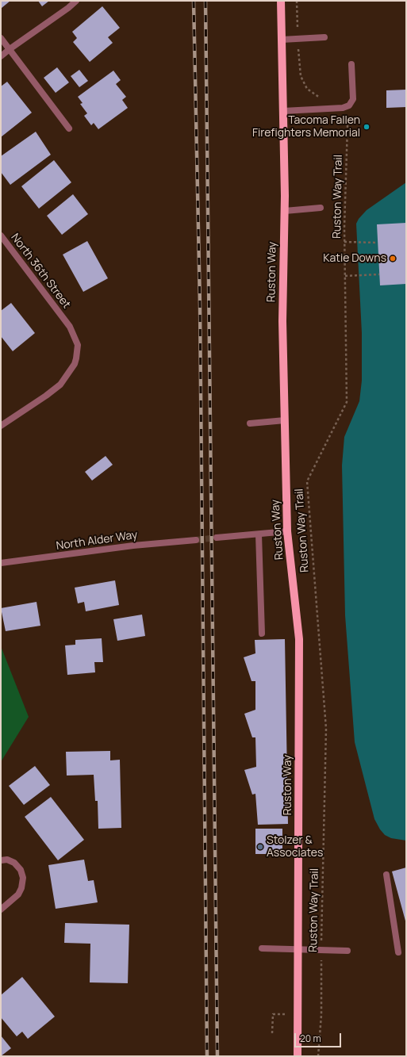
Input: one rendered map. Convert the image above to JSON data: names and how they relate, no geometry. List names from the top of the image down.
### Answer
{
  "streets": {
    "main road": ["Ruston Way"],
    "street": ["North 36th Street", "North Alder Way"],
    "path": ["Ruston Way Trail"]
  },
  "places": ["Tacoma Fallen Firefighters Memorial", "Katie Downs", "Stolzer & Associates"],
  "scale_bar": "20 m"
}
